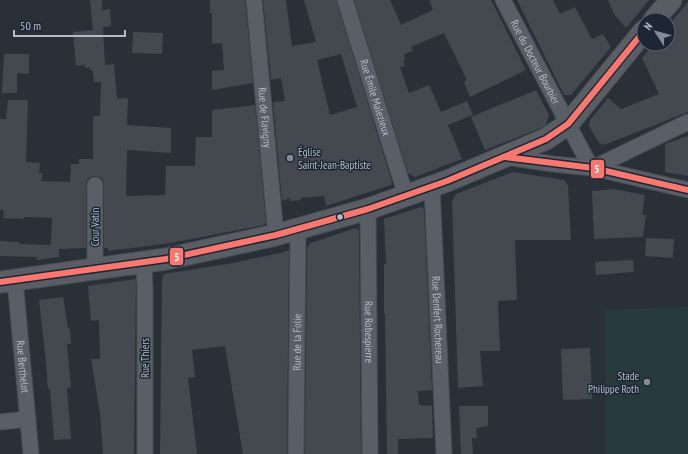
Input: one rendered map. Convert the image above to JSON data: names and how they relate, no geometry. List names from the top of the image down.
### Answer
{
  "streets": {
    "street": [
      "Rue du Docteur Bourbier",
      "Rue Émile Malezieux",
      "Rue de Flavigny",
      "Cour Vatin",
      "Rue Denfert Rochereau",
      "Rue Robespierre",
      "Rue de la Folie",
      "Rue Thiers",
      "Rue Berthelot"
    ]
  },
  "places": ["Église Saint-Jean-Baptiste", "Stade Philippe Roth"],
  "lines": ["transit line 5"],
  "scale_bar": "50 m",
  "north": "top left"
}
